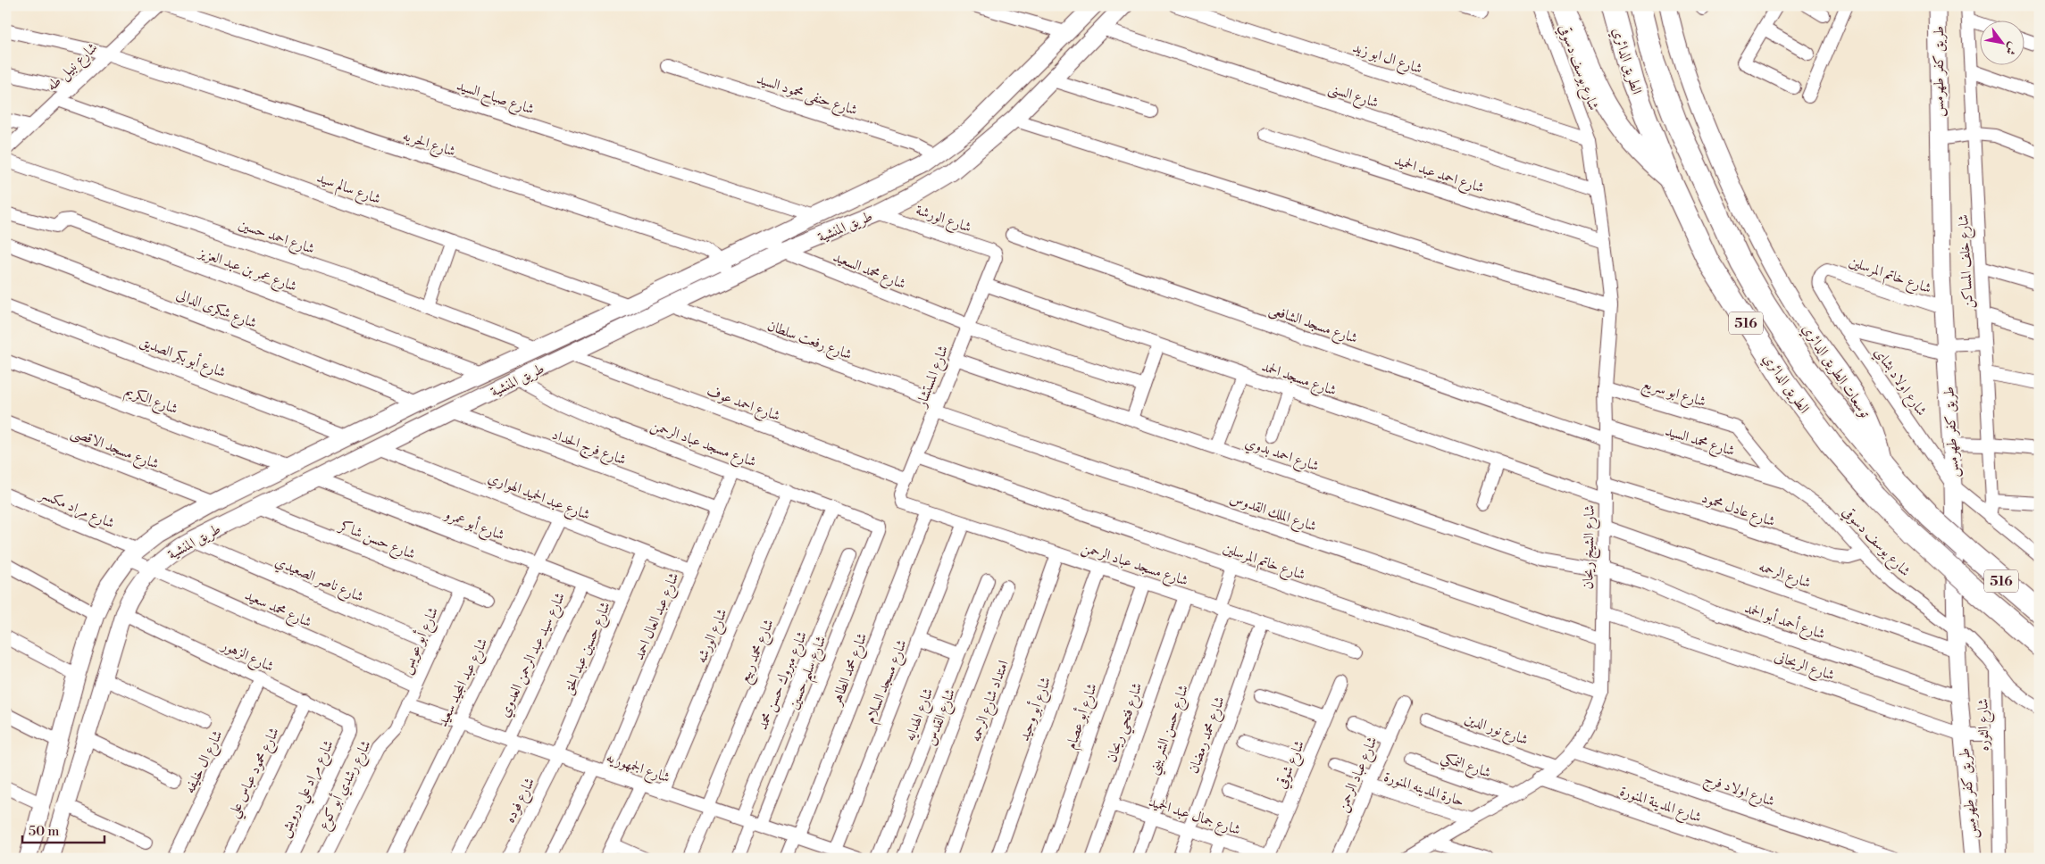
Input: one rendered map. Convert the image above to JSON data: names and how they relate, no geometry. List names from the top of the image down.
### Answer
{
  "streets": {
    "highway": ["الطريق الدائري", "516"],
    "street": [
      "شارع ال ابو زيد",
      "شارع نبيل طه",
      "شارع يوسف دسوقي",
      "طريق كفر طهرمس",
      "شارع حنفى محمود السيد",
      "شارع السنى",
      "شارع صباح السيد",
      "شارع الحريه",
      "شارع احمد عبد الحميد",
      "شارع سالم سيد",
      "شارع الورشة",
      "طريق المنشية",
      "شارع احمد حسين",
      "شارع خلف المساكن",
      "شارع عمر بن عبد العزيز",
      "شارع محمد السعيد",
      "شارع خاتم المرسلين",
      "شارع شكرى الدالى",
      "شارع مسجد الشافعى",
      "شارع رفعت سلطان",
      "شارع أبو بكر الصديق",
      "توسعات الطريق الدائري",
      "شارع المستشار",
      "شارع مسجد الحمد",
      "شارع اولاد بشاي",
      "شارع ابو سريع",
      "شارع الكريم",
      "شارع احمد عوف",
      "شارع محمد السيد",
      "شارع مسجد عباد الرحمن",
      "شارع فرج الحداد",
      "شارع مسجد الاقصى",
      "شارع احمد بدوي",
      "شارع عبد الحميد الهواري",
      "شارع مراد مكسر",
      "شارع عادل محمود",
      "شارع الملك القدوس",
      "شارع أبو عمرو",
      "شارع حسن شاكر",
      "شارع الشيخ ريحان",
      "شارع الرحمه",
      "شارع ناصر الصعيدي",
      "شارع محمد سعيد",
      "شارع عبد العال احمد",
      "شارع أحمد أبو الحمد",
      "شارع الورشه",
      "شارع أبو عويس",
      "شارع حسين عبد الحق",
      "شارع محمد ربيع",
      "شارع سيد عبد الرحمن العدوي",
      "شارع الزهور",
      "شارع الريحانى",
      "شارع محمد الطاهر",
      "شارع سليم حسين",
      "شارع مبروك حسن محمد",
      "شارع مسجد السلام",
      "شارع عبد المجيد سعيد",
      "امتداد شارع الرحمه",
      "شارع أبو وحيد",
      "شارع الهدايه",
      "شارع أبو عصام",
      "شارع القدس",
      "شارع فتحي ريحان",
      "شارع الثوره",
      "شارع نور الدين",
      "شارع حسن الشربيني",
      "شارع محمد رمضان",
      "شارع ال خليفه",
      "شارع شوقي",
      "شارع النمكي",
      "شارع الجمهوريه",
      "شارع محمود عباس علي",
      "شارع عباد الرحمن",
      "شارع رشدي أبو كوع",
      "شارع مراد علي درويش",
      "حارة المدينه المنورة",
      "شارع اولاد فرج",
      "شارع فوده",
      "شارع المدينة المنورة",
      "شارع جمال عبد الحميد"
    ]
  },
  "crossings": [
    ["شارع ال ابو زيد", "شارع يوسف دسوقي"],
    ["شارع ال ابو زيد", "شارع الشيخ ريحان"],
    ["الطريق الدائري", "توسعات الطريق الدائري"],
    ["شارع نبيل طه", "شارع الحريه"],
    ["شارع نبيل طه", "شارع سالم سيد"],
    ["شارع يوسف دسوقي", "طريق كفر طهرمس"],
    ["شارع يوسف دسوقي", "شارع ابو سريع"],
    ["شارع يوسف دسوقي", "شارع محمد السيد"],
    ["شارع يوسف دسوقي", "شارع عادل محمود"],
    ["شارع يوسف دسوقي", "شارع الشيخ ريحان"],
    ["شارع يوسف دسوقي", "شارع الثوره"],
    ["طريق كفر طهرمس", "شارع خاتم المرسلين"],
    ["طريق كفر طهرمس", "شارع اولاد بشاي"],
    ["طريق كفر طهرمس", "شارع الرحمه"],
    ["طريق كفر طهرمس", "شارع أحمد أبو الحمد"],
    ["طريق كفر طهرمس", "شارع الريحانى"],
    ["شارع حنفى محمود السيد", "طريق المنشية"],
    ["شارع السنى", "طريق المنشية"],
    ["شارع السنى", "شارع الشيخ ريحان"],
    ["شارع صباح السيد", "طريق المنشية"],
    ["شارع الحريه", "طريق المنشية"],
    ["شارع احمد عبد الحميد", "شارع الشيخ ريحان"],
    ["شارع سالم سيد", "طريق المنشية"],
    ["شارع الورشة", "طريق المنشية"],
    ["شارع الورشة", "شارع المستشار"],
    ["طريق المنشية", "شارع احمد حسين"],
    ["طريق المنشية", "شارع عمر بن عبد العزيز"],
    ["طريق المنشية", "شارع محمد السعيد"],
    ["طريق المنشية", "شارع شكرى الدالى"],
    ["طريق المنشية", "شارع رفعت سلطان"],
    ["طريق المنشية", "شارع أبو بكر الصديق"],
    ["طريق المنشية", "شارع الكريم"],
    ["طريق المنشية", "شارع احمد عوف"],
    ["طريق المنشية", "شارع مسجد عباد الرحمن"],
    ["طريق المنشية", "شارع فرج الحداد"],
    ["طريق المنشية", "شارع مسجد الاقصى"],
    ["طريق المنشية", "شارع عبد الحميد الهواري"],
    ["طريق المنشية", "شارع مراد مكسر"],
    ["طريق المنشية", "شارع أبو عمرو"],
    ["طريق المنشية", "شارع حسن شاكر"],
    ["طريق المنشية", "شارع ناصر الصعيدي"],
    ["طريق المنشية", "شارع محمد سعيد"],
    ["طريق المنشية", "شارع الزهور"],
    ["شارع خلف المساكن", "شارع اولاد بشاي"],
    ["شارع محمد السعيد", "شارع المستشار"],
    ["شارع خاتم المرسلين", "شارع المستشار"],
    ["شارع خاتم المرسلين", "شارع اولاد بشاي"],
    ["شارع خاتم المرسلين", "شارع الشيخ ريحان"],
    ["شارع خاتم المرسلين", "شارع حسن الشربيني"],
    ["شارع مسجد الشافعى", "شارع الشيخ ريحان"],
    ["شارع رفعت سلطان", "شارع المستشار"],
    ["شارع رفعت سلطان", "شارع الملك القدوس"],
    ["شارع المستشار", "شارع مسجد الحمد"],
    ["شارع المستشار", "شارع احمد عوف"],
    ["شارع المستشار", "شارع مسجد عباد الرحمن"],
    ["شارع المستشار", "شارع احمد بدوي"],
    ["شارع المستشار", "شارع الملك القدوس"],
    ["شارع مسجد الحمد", "شارع الشيخ ريحان"],
    ["شارع ابو سريع", "شارع الشيخ ريحان"],
    ["شارع محمد السيد", "شارع الشيخ ريحان"],
    ["شارع مسجد عباد الرحمن", "شارع عبد العال احمد"],
    ["شارع مسجد عباد الرحمن", "شارع الورشه"],
    ["شارع مسجد عباد الرحمن", "شارع محمد ربيع"],
    ["شارع مسجد عباد الرحمن", "شارع محمد الطاهر"],
    ["شارع مسجد عباد الرحمن", "شارع سليم حسين"],
    ["شارع مسجد عباد الرحمن", "شارع مسجد السلام"],
    ["شارع مسجد عباد الرحمن", "امتداد شارع الرحمه"],
    ["شارع مسجد عباد الرحمن", "شارع أبو وحيد"],
    ["شارع مسجد عباد الرحمن", "شارع أبو عصام"],
    ["شارع مسجد عباد الرحمن", "شارع فتحي ريحان"],
    ["شارع مسجد عباد الرحمن", "شارع حسن الشربيني"],
    ["شارع مسجد عباد الرحمن", "شارع محمد رمضان"],
    ["شارع فرج الحداد", "شارع عبد العال احمد"],
    ["شارع احمد بدوي", "شارع الشيخ ريحان"],
    ["شارع احمد بدوي", "شارع أحمد أبو الحمد"],
    ["شارع عبد الحميد الهواري", "شارع عبد العال احمد"],
    ["شارع عبد الحميد الهواري", "شارع حسين عبد الحق"],
    ["شارع عبد الحميد الهواري", "شارع عبد المجيد سعيد"],
    ["شارع مراد مكسر", "شارع محمد سعيد"],
    ["شارع عادل محمود", "شارع الشيخ ريحان"],
    ["شارع الملك القدوس", "شارع الشيخ ريحان"],
    ["شارع أبو عمرو", "شارع حسين عبد الحق"],
    ["شارع أبو عمرو", "شارع سيد عبد الرحمن العدوي"],
    ["شارع أبو عمرو", "شارع عبد المجيد سعيد"],
    ["شارع حسن شاكر", "شارع أبو عويس"],
    ["شارع الشيخ ريحان", "شارع الرحمه"],
    ["شارع الشيخ ريحان", "شارع أحمد أبو الحمد"],
    ["شارع الشيخ ريحان", "شارع الريحانى"],
    ["شارع الشيخ ريحان", "شارع نور الدين"],
    ["شارع الشيخ ريحان", "شارع النمكي"],
    ["شارع الشيخ ريحان", "حارة المدينه المنورة"],
    ["شارع الشيخ ريحان", "شارع اولاد فرج"],
    ["شارع الشيخ ريحان", "شارع المدينة المنورة"],
    ["شارع ناصر الصعيدي", "شارع أبو عويس"],
    ["شارع محمد سعيد", "شارع أبو عويس"],
    ["شارع عبد العال احمد", "شارع الجمهوريه"],
    ["شارع الورشه", "شارع الجمهوريه"],
    ["شارع أبو عويس", "شارع الجمهوريه"],
    ["شارع أبو عويس", "شارع رشدي أبو كوع"],
    ["شارع حسين عبد الحق", "شارع الجمهوريه"],
    ["شارع حسين عبد الحق", "شارع فوده"],
    ["شارع محمد ربيع", "شارع الجمهوريه"],
    ["شارع سيد عبد الرحمن العدوي", "شارع الجمهوريه"],
    ["شارع الزهور", "شارع ال خليفه"],
    ["شارع الزهور", "شارع محمود عباس علي"],
    ["شارع الزهور", "شارع مراد علي درويش"],
    ["شارع الريحانى", "شارع الثوره"],
    ["شارع محمد الطاهر", "شارع الجمهوريه"],
    ["شارع سليم حسين", "شارع مبروك حسن محمد"],
    ["شارع سليم حسين", "شارع الجمهوريه"],
    ["شارع مبروك حسن محمد", "شارع الجمهوريه"],
    ["شارع مسجد السلام", "شارع الجمهوريه"],
    ["شارع عبد المجيد سعيد", "شارع الجمهوريه"],
    ["شارع فتحي ريحان", "شارع جمال عبد الحميد"],
    ["شارع حسن الشربيني", "شارع جمال عبد الحميد"],
    ["شارع محمد رمضان", "شارع جمال عبد الحميد"],
    ["شارع شوقي", "شارع جمال عبد الحميد"],
    ["شارع الجمهوريه", "شارع رشدي أبو كوع"],
    ["شارع الجمهوريه", "شارع فوده"],
    ["شارع عباد الرحمن", "حارة المدينه المنورة"]
  ],
  "scale_bar": "50 m",
  "north": "bottom right"
}
